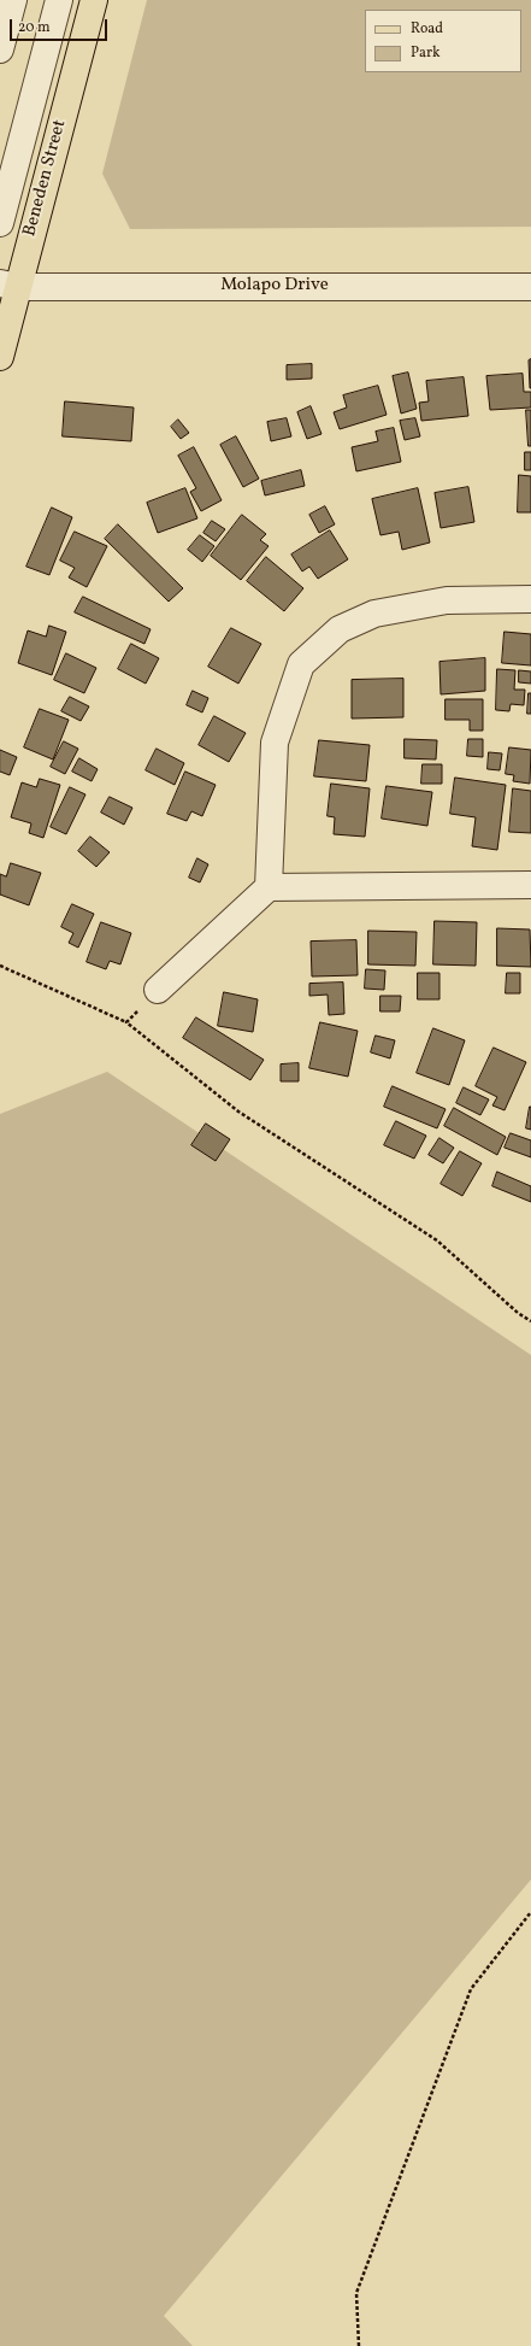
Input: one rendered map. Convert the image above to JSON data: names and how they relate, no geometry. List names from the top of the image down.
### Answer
{
  "streets": {
    "main road": ["Beneden Street"],
    "street": ["Molapo Drive"]
  },
  "crossings": [
    ["Beneden Street", "Molapo Drive"]
  ],
  "legend": ["Road", "Park"],
  "scale_bar": "20 m"
}
